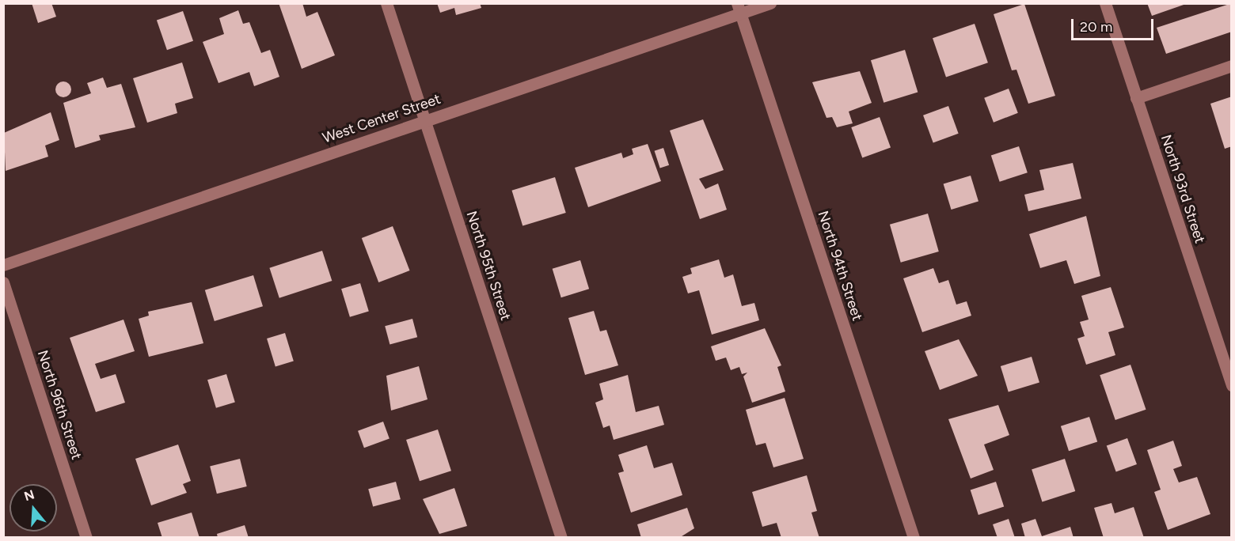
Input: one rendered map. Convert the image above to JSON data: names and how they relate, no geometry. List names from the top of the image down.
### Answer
{
  "streets": {
    "street": [
      "West Center Street",
      "North 93rd Street",
      "North 95th Street",
      "North 94th Street",
      "North 96th Street"
    ]
  },
  "crossings": [
    ["West Center Street", "North 95th Street"],
    ["West Center Street", "North 94th Street"]
  ],
  "scale_bar": "20 m",
  "north": "top"
}
